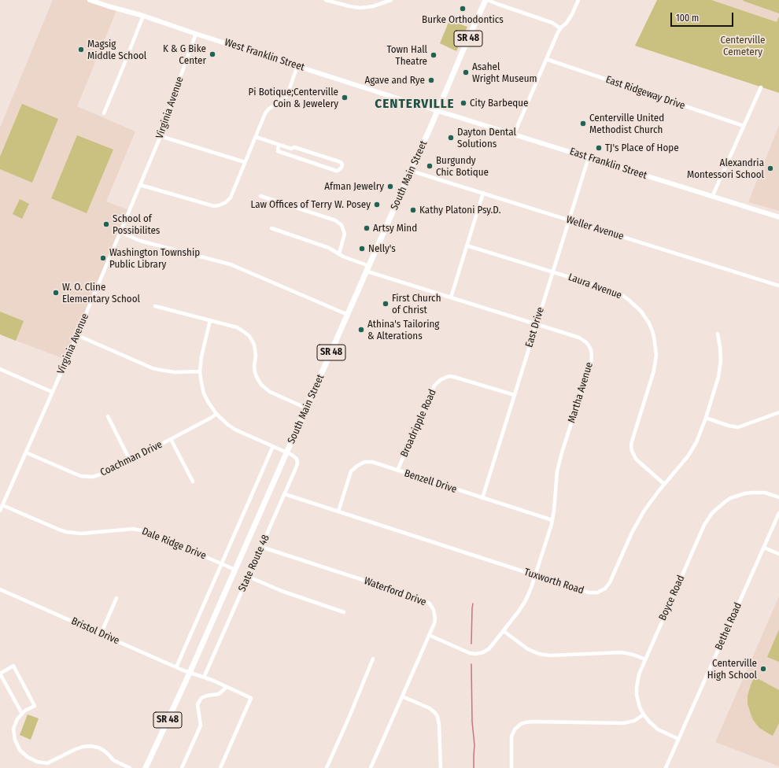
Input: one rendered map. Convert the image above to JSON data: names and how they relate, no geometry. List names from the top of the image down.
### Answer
{
  "streets": {
    "main road": [
      "SR 48",
      "West Franklin Street",
      "East Franklin Street",
      "South Main Street"
    ],
    "street": [
      "East Ridgeway Drive",
      "Virginia Avenue",
      "Weller Avenue",
      "Laura Avenue",
      "East Drive",
      "Martha Avenue",
      "Broadripple Road",
      "Coachman Drive",
      "Benzell Drive",
      "Dale Ridge Drive",
      "State Route 48",
      "Tuxworth Road",
      "Waterford Drive",
      "Boyce Road",
      "Bethel Road",
      "Bristol Drive"
    ]
  },
  "crossings": [
    ["SR 48", "West Franklin Street"],
    ["SR 48", "East Franklin Street"],
    ["SR 48", "South Main Street"],
    ["SR 48", "Bristol Drive"],
    ["West Franklin Street", "Virginia Avenue"],
    ["West Franklin Street", "East Franklin Street"],
    ["West Franklin Street", "South Main Street"],
    ["Virginia Avenue", "Coachman Drive"],
    ["Virginia Avenue", "Dale Ridge Drive"],
    ["East Franklin Street", "South Main Street"],
    ["East Franklin Street", "East Drive"],
    ["South Main Street", "Weller Avenue"],
    ["South Main Street", "Martha Avenue"],
    ["South Main Street", "Dale Ridge Drive"],
    ["South Main Street", "State Route 48"],
    ["South Main Street", "Bristol Drive"],
    ["Weller Avenue", "East Drive"],
    ["Laura Avenue", "East Drive"],
    ["Laura Avenue", "Tuxworth Road"],
    ["East Drive", "Martha Avenue"],
    ["East Drive", "Broadripple Road"],
    ["East Drive", "Benzell Drive"],
    ["Martha Avenue", "Benzell Drive"],
    ["Martha Avenue", "Tuxworth Road"],
    ["Martha Avenue", "Waterford Drive"],
    ["Broadripple Road", "Benzell Drive"],
    ["Benzell Drive", "Tuxworth Road"],
    ["State Route 48", "Tuxworth Road"],
    ["State Route 48", "Waterford Drive"],
    ["State Route 48", "Bristol Drive"],
    ["Boyce Road", "Bethel Road"]
  ],
  "districts": ["CENTERVILLE"],
  "parks": ["Centerville Cemetery"],
  "places": [
    "Burke Orthodontics",
    "Magsig Middle School",
    "K & G Bike Center",
    "Town Hall Theatre",
    "Asahel Wright Museum",
    "Agave and Rye",
    "Pi Botique;Centerville Coin & Jewelery",
    "City Barbeque",
    "Centerville United Methodist Church",
    "Dayton Dental Solutions",
    "TJ's Place of Hope",
    "Burgundy Chic Botique",
    "Alexandria Montessori School",
    "Afman Jewelry",
    "Law Offices of Terry W. Posey",
    "Kathy Platoni Psy.D.",
    "School of Possibilites",
    "Artsy Mind",
    "Nelly's",
    "Washington Township Public Library",
    "W. O. Cline Elementary School",
    "First Church of Christ",
    "Athina's Tailoring & Alterations",
    "Centerville High School"
  ],
  "scale_bar": "100 m"
}
